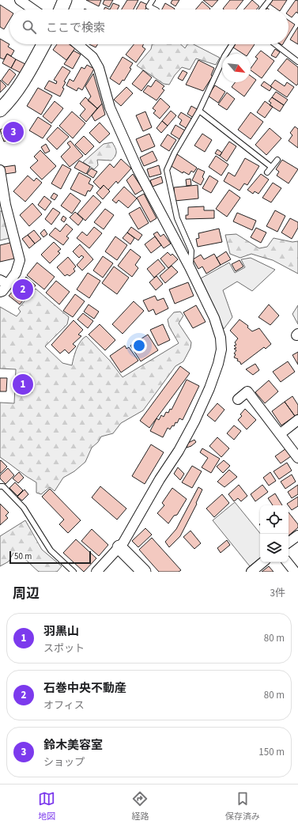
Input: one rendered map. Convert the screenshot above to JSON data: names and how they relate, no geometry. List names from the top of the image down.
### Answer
{
  "scale_bar": "50 m",
  "north": "bottom right",
  "page": {
    "search": "ここで検索",
    "pins": ["3", "2", "1"],
    "scale": "50 m",
    "heading": ["周辺", "3件"],
    "list": [
      {
        "mark": "1",
        "name": "羽黒山",
        "note": "スポット",
        "value": "80 m"
      },
      {
        "mark": "2",
        "name": "石巻中央不動産",
        "note": "オフィス",
        "value": "80 m"
      },
      {
        "mark": "3",
        "name": "鈴木美容室",
        "note": "ショップ",
        "value": "150 m"
      }
    ],
    "nav": ["地図", "経路", "保存済み"]
  }
}
